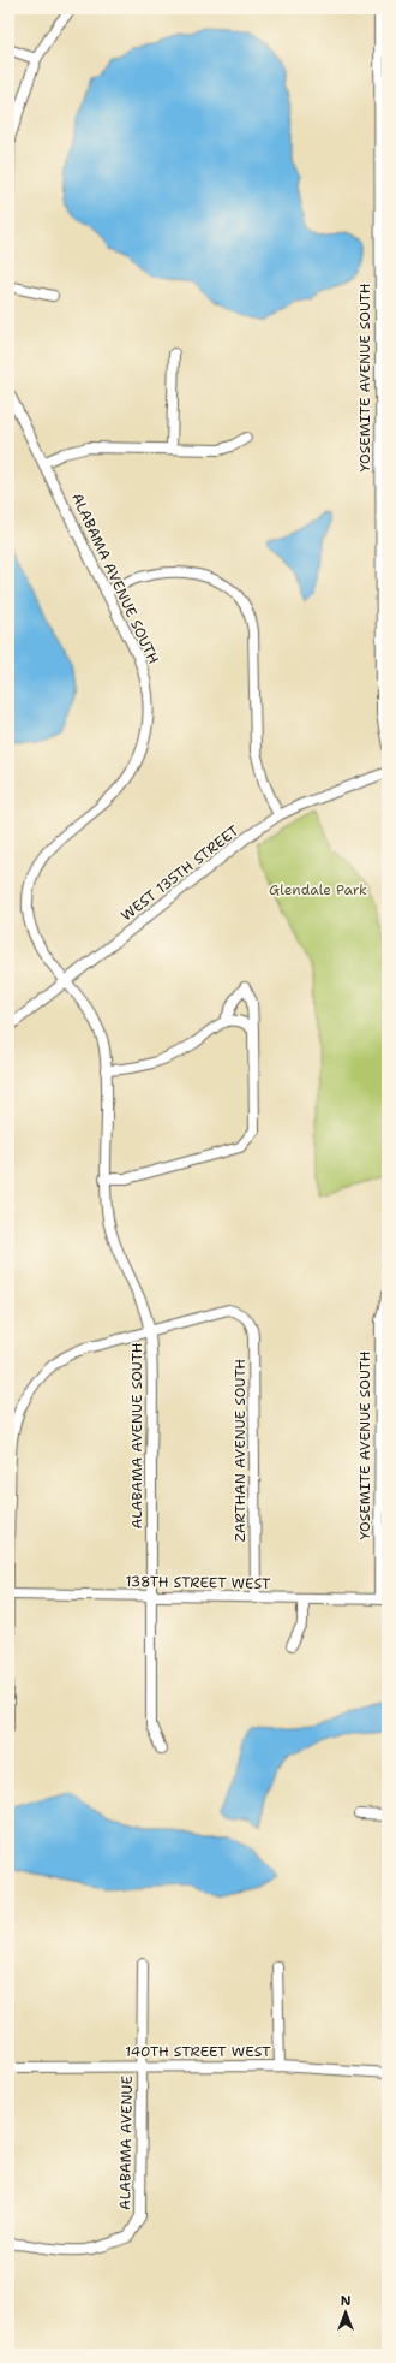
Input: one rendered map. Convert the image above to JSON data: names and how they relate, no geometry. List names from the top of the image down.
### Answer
{
  "streets": {
    "street": [
      "YOSEMITE AVENUE SOUTH",
      "ALABAMA AVENUE SOUTH",
      "WEST 135TH STREET",
      "ZARTHAN AVENUE SOUTH",
      "138TH STREET WEST",
      "140TH STREET WEST",
      "ALABAMA AVENUE"
    ]
  },
  "crossings": [
    ["YOSEMITE AVENUE SOUTH", "138TH STREET WEST"],
    ["ALABAMA AVENUE SOUTH", "WEST 135TH STREET"],
    ["ALABAMA AVENUE SOUTH", "ZARTHAN AVENUE SOUTH"],
    ["ALABAMA AVENUE SOUTH", "138TH STREET WEST"],
    ["ZARTHAN AVENUE SOUTH", "138TH STREET WEST"],
    ["140TH STREET WEST", "ALABAMA AVENUE"]
  ],
  "parks": ["Glendale Park"],
  "north": "top"
}
